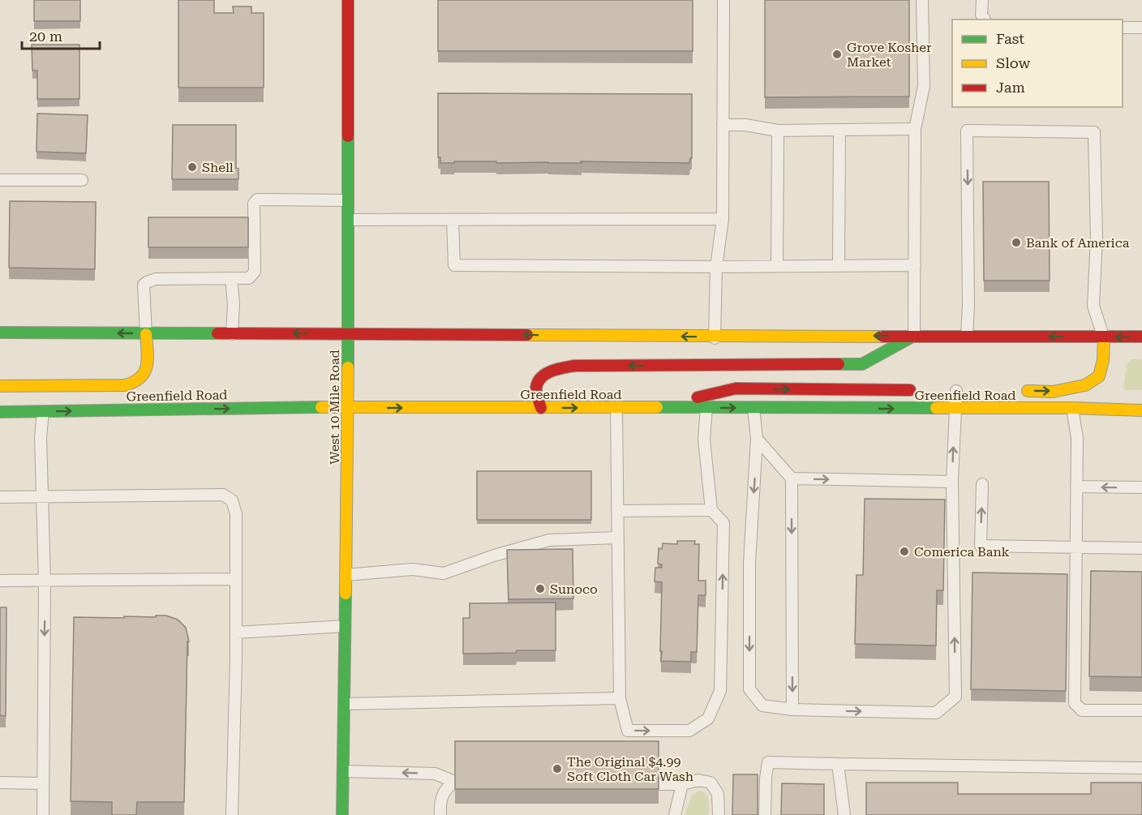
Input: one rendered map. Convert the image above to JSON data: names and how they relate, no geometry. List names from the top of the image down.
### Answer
{
  "streets": {
    "main road": ["Greenfield Road", "West 10 Mile Road"]
  },
  "crossings": [
    ["Greenfield Road", "West 10 Mile Road"]
  ],
  "places": [
    "Grove Kosher Market",
    "Shell",
    "Bank of America",
    "Comerica Bank",
    "Sunoco",
    "The Original $4.99 Soft Cloth Car Wash"
  ],
  "legend": ["Fast", "Slow", "Jam"],
  "scale_bar": "20 m"
}
